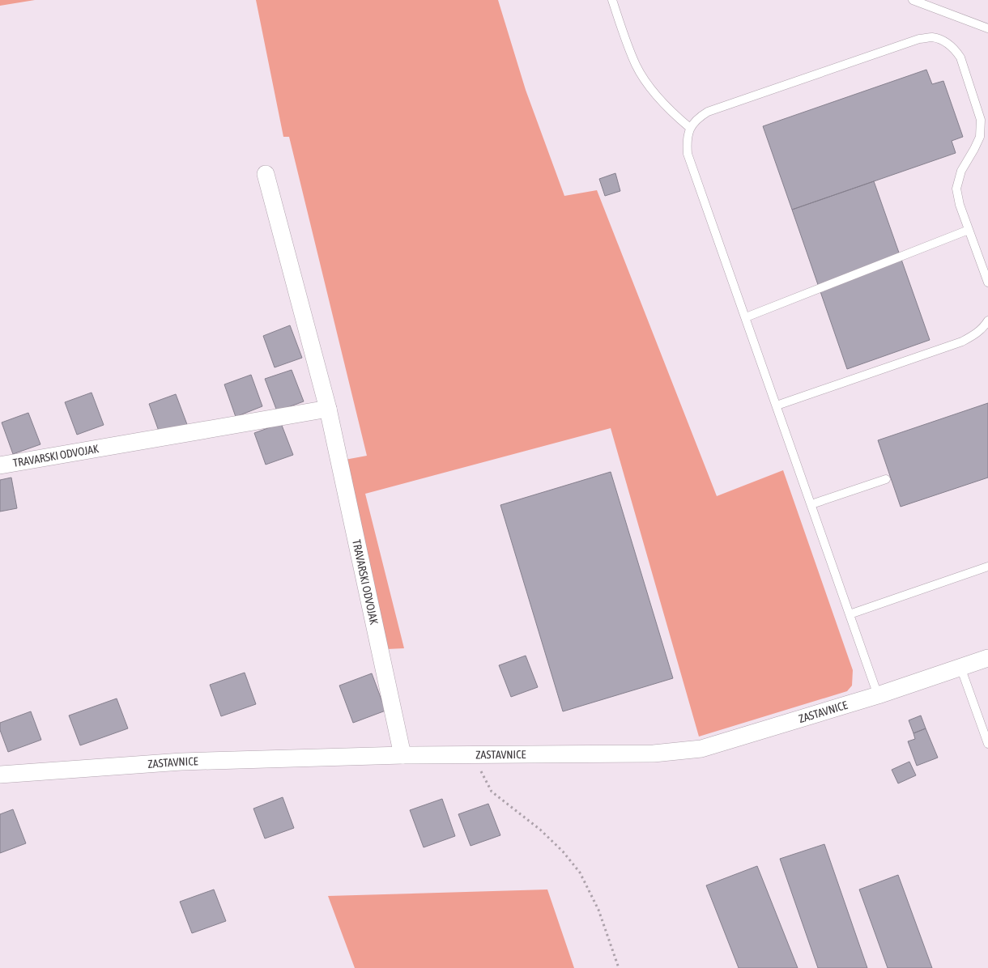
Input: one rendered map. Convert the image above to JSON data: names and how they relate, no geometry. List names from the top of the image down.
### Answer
{
  "streets": {
    "street": ["TRAVARSKI ODVOJAK", "ZASTAVNICE"]
  },
  "crossings": [
    ["TRAVARSKI ODVOJAK", "ZASTAVNICE"]
  ]
}
